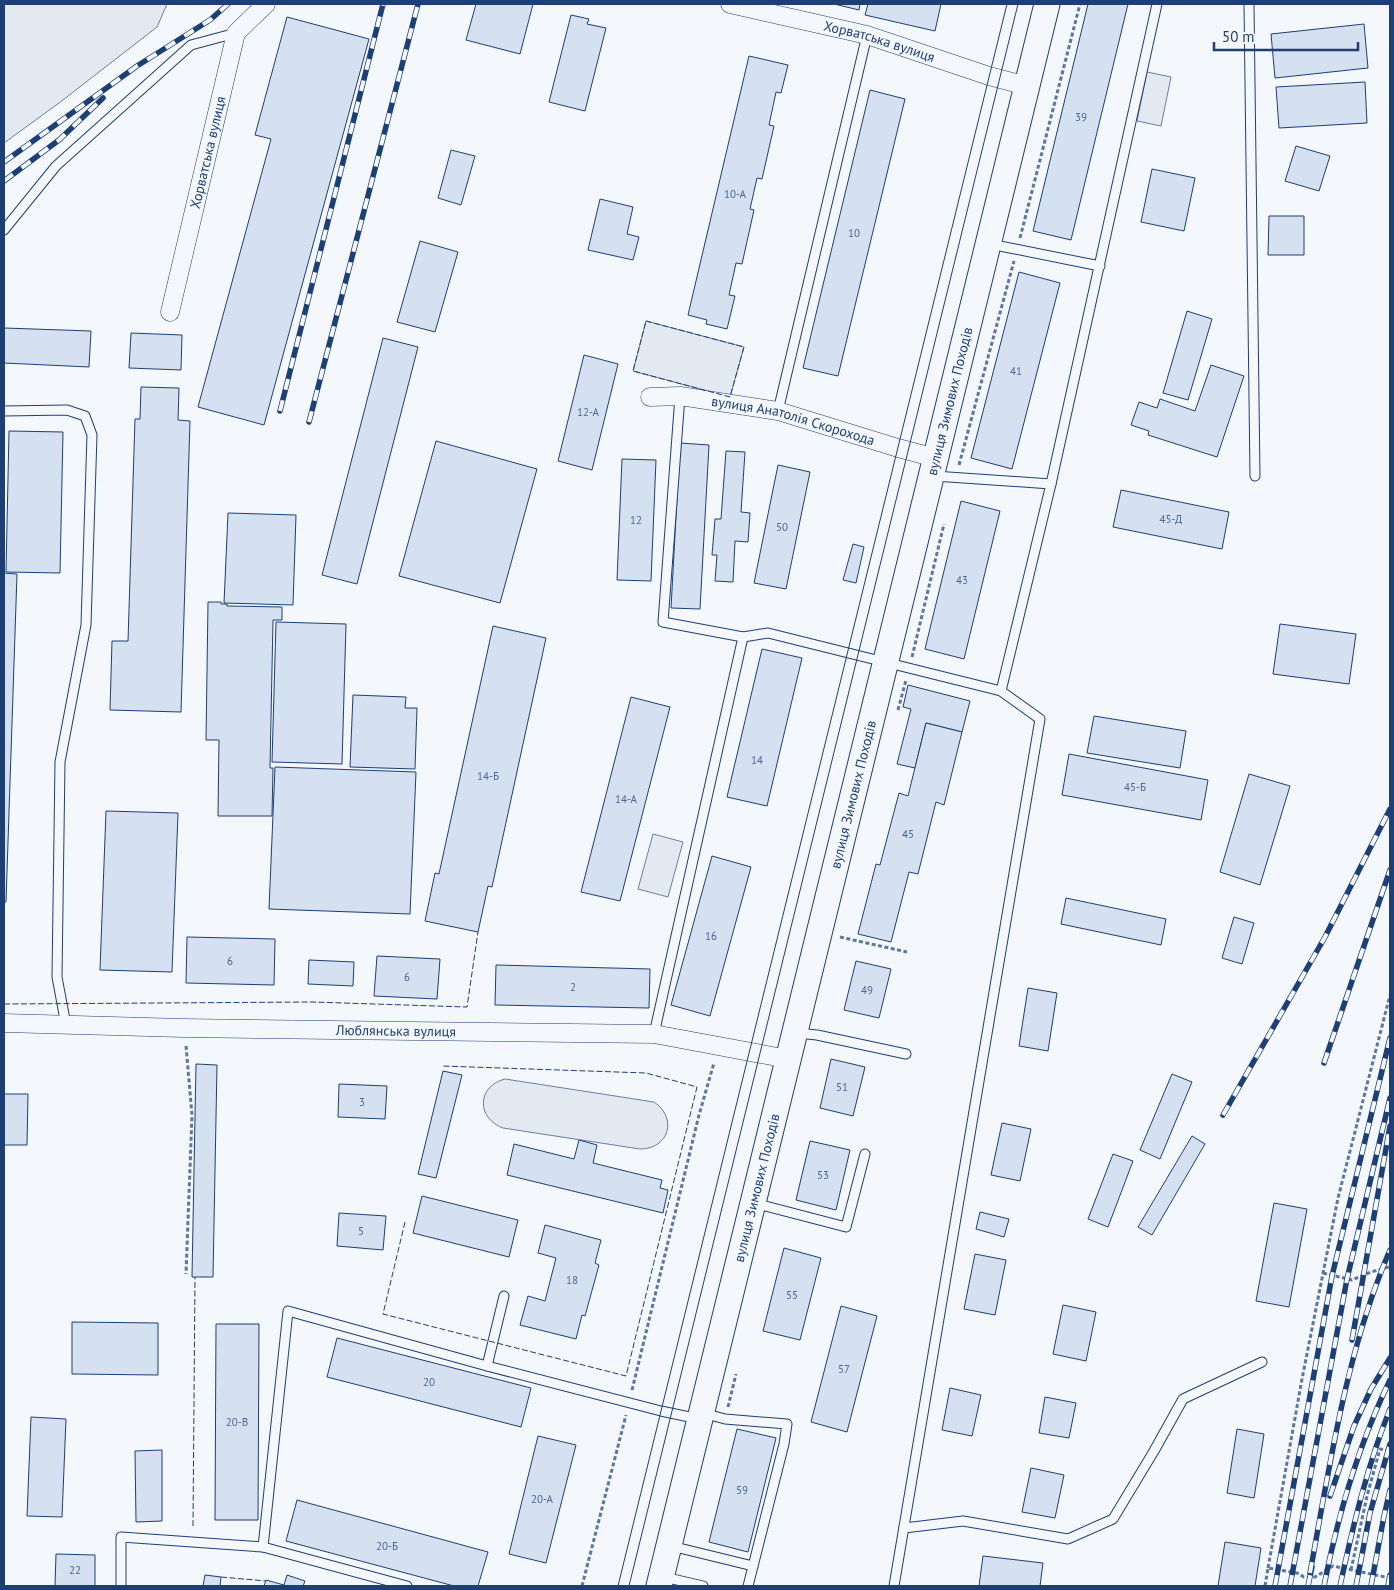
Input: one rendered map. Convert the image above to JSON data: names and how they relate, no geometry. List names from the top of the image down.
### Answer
{
  "streets": {
    "main road": ["вулиця Зимових Походів"],
    "street": ["Хорватська вулиця", "вулиця Анатолія Скорохода", "Люблянська вулиця"]
  },
  "crossings": [
    ["Хорватська вулиця", "вулиця Зимових Походів"],
    ["вулиця Зимових Походів", "вулиця Анатолія Скорохода"],
    ["вулиця Зимових Походів", "Люблянська вулиця"]
  ],
  "house_numbers": [
    "39",
    "10-А",
    "10",
    "41",
    "12-А",
    "45-Д",
    "12",
    "50",
    "43",
    "14",
    "14-Б",
    "45-Б",
    "14-А",
    "45",
    "16",
    "6",
    "6",
    "2",
    "49",
    "51",
    "3",
    "53",
    "5",
    "18",
    "55",
    "57",
    "20",
    "20-В",
    "59",
    "20-А",
    "20-Б",
    "22"
  ],
  "scale_bar": "50 m"
}
